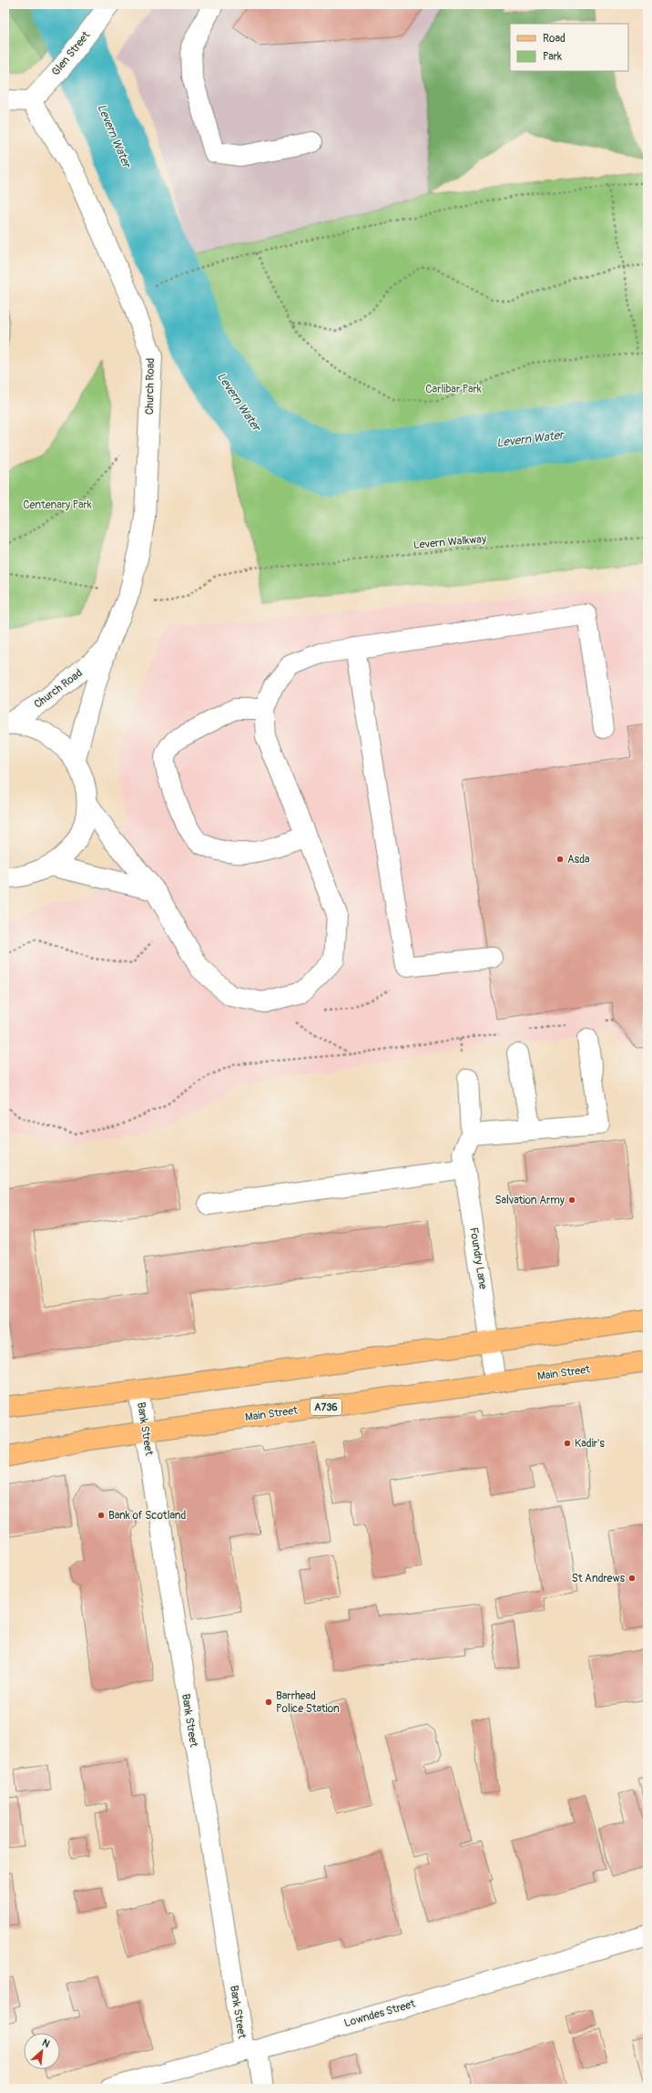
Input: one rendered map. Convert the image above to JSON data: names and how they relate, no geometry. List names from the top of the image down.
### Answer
{
  "streets": {
    "main road": ["Main Street", "A736"],
    "street": [
      "Glen Street",
      "Church Road",
      "Foundry Lane",
      "Bank Street",
      "Lowndes Street"
    ],
    "path": ["Levern Walkway"]
  },
  "crossings": [
    ["Glen Street", "Church Road"],
    ["Foundry Lane", "Main Street"],
    ["Main Street", "Bank Street"],
    ["Bank Street", "Lowndes Street"]
  ],
  "water": ["Levern Water"],
  "parks": ["Carlibar Park", "Centenary Park"],
  "places": [
    "Asda",
    "Salvation Army",
    "Kadir's",
    "Bank of Scotland",
    "St Andrews",
    "Barrhead Police Station"
  ],
  "legend": ["Road", "Park"],
  "north": "top right"
}
